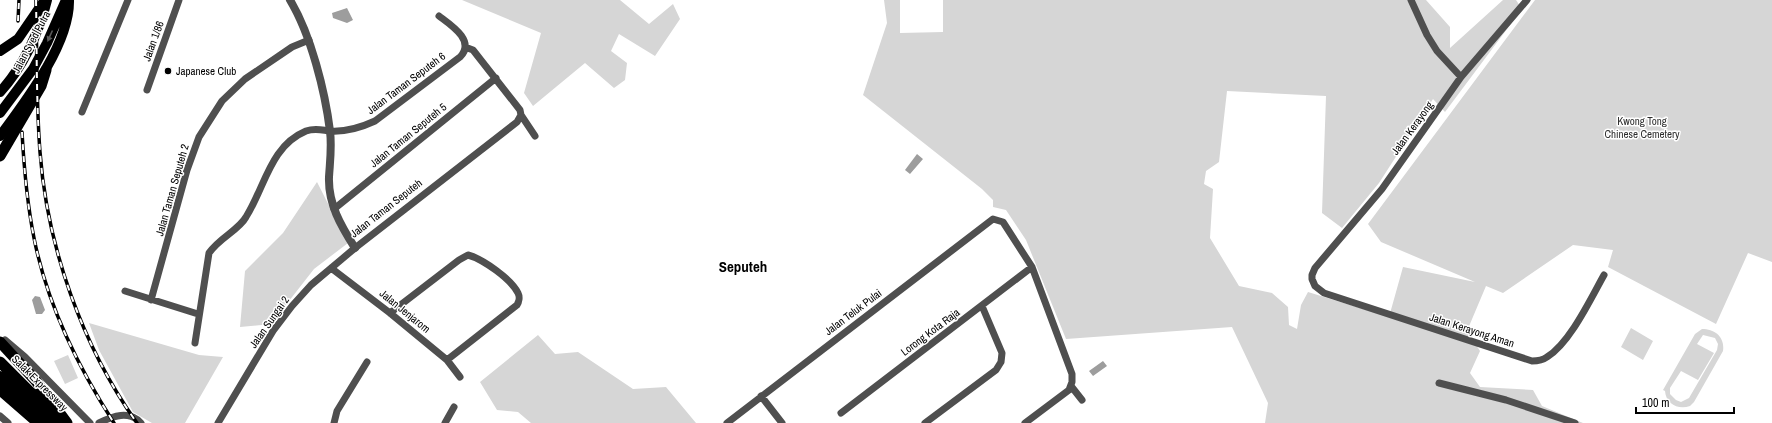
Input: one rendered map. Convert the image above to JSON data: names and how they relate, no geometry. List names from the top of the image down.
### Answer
{
  "streets": {
    "highway": ["Salak Expressway"],
    "main road": ["Jalan Syed Putra"],
    "street": [
      "Jalan 1/86",
      "Jalan Taman Seputeh 6",
      "Jalan Kerayong",
      "Jalan Taman Seputeh 5",
      "Jalan Taman Seputeh 2",
      "Jalan Taman Seputeh",
      "Jalan Jenjarom",
      "Jalan Teluk Pulai",
      "Jalan Sungai 2",
      "Jalan Kerayong Aman",
      "Lorong Kota Raja"
    ]
  },
  "crossings": [
    ["Jalan Taman Seputeh 6", "Jalan Taman Seputeh"],
    ["Jalan Kerayong", "Jalan Kerayong Aman"],
    ["Jalan Taman Seputeh 5", "Jalan Taman Seputeh"],
    ["Jalan Taman Seputeh 2", "Jalan Taman Seputeh"],
    ["Jalan Taman Seputeh", "Jalan Sungai 2"],
    ["Jalan Jenjarom", "Jalan Sungai 2"],
    ["Jalan Teluk Pulai", "Lorong Kota Raja"]
  ],
  "districts": ["Seputeh"],
  "parks": ["Kwong Tong Chinese Cemetery"],
  "places": ["Japanese Club"],
  "scale_bar": "100 m"
}
